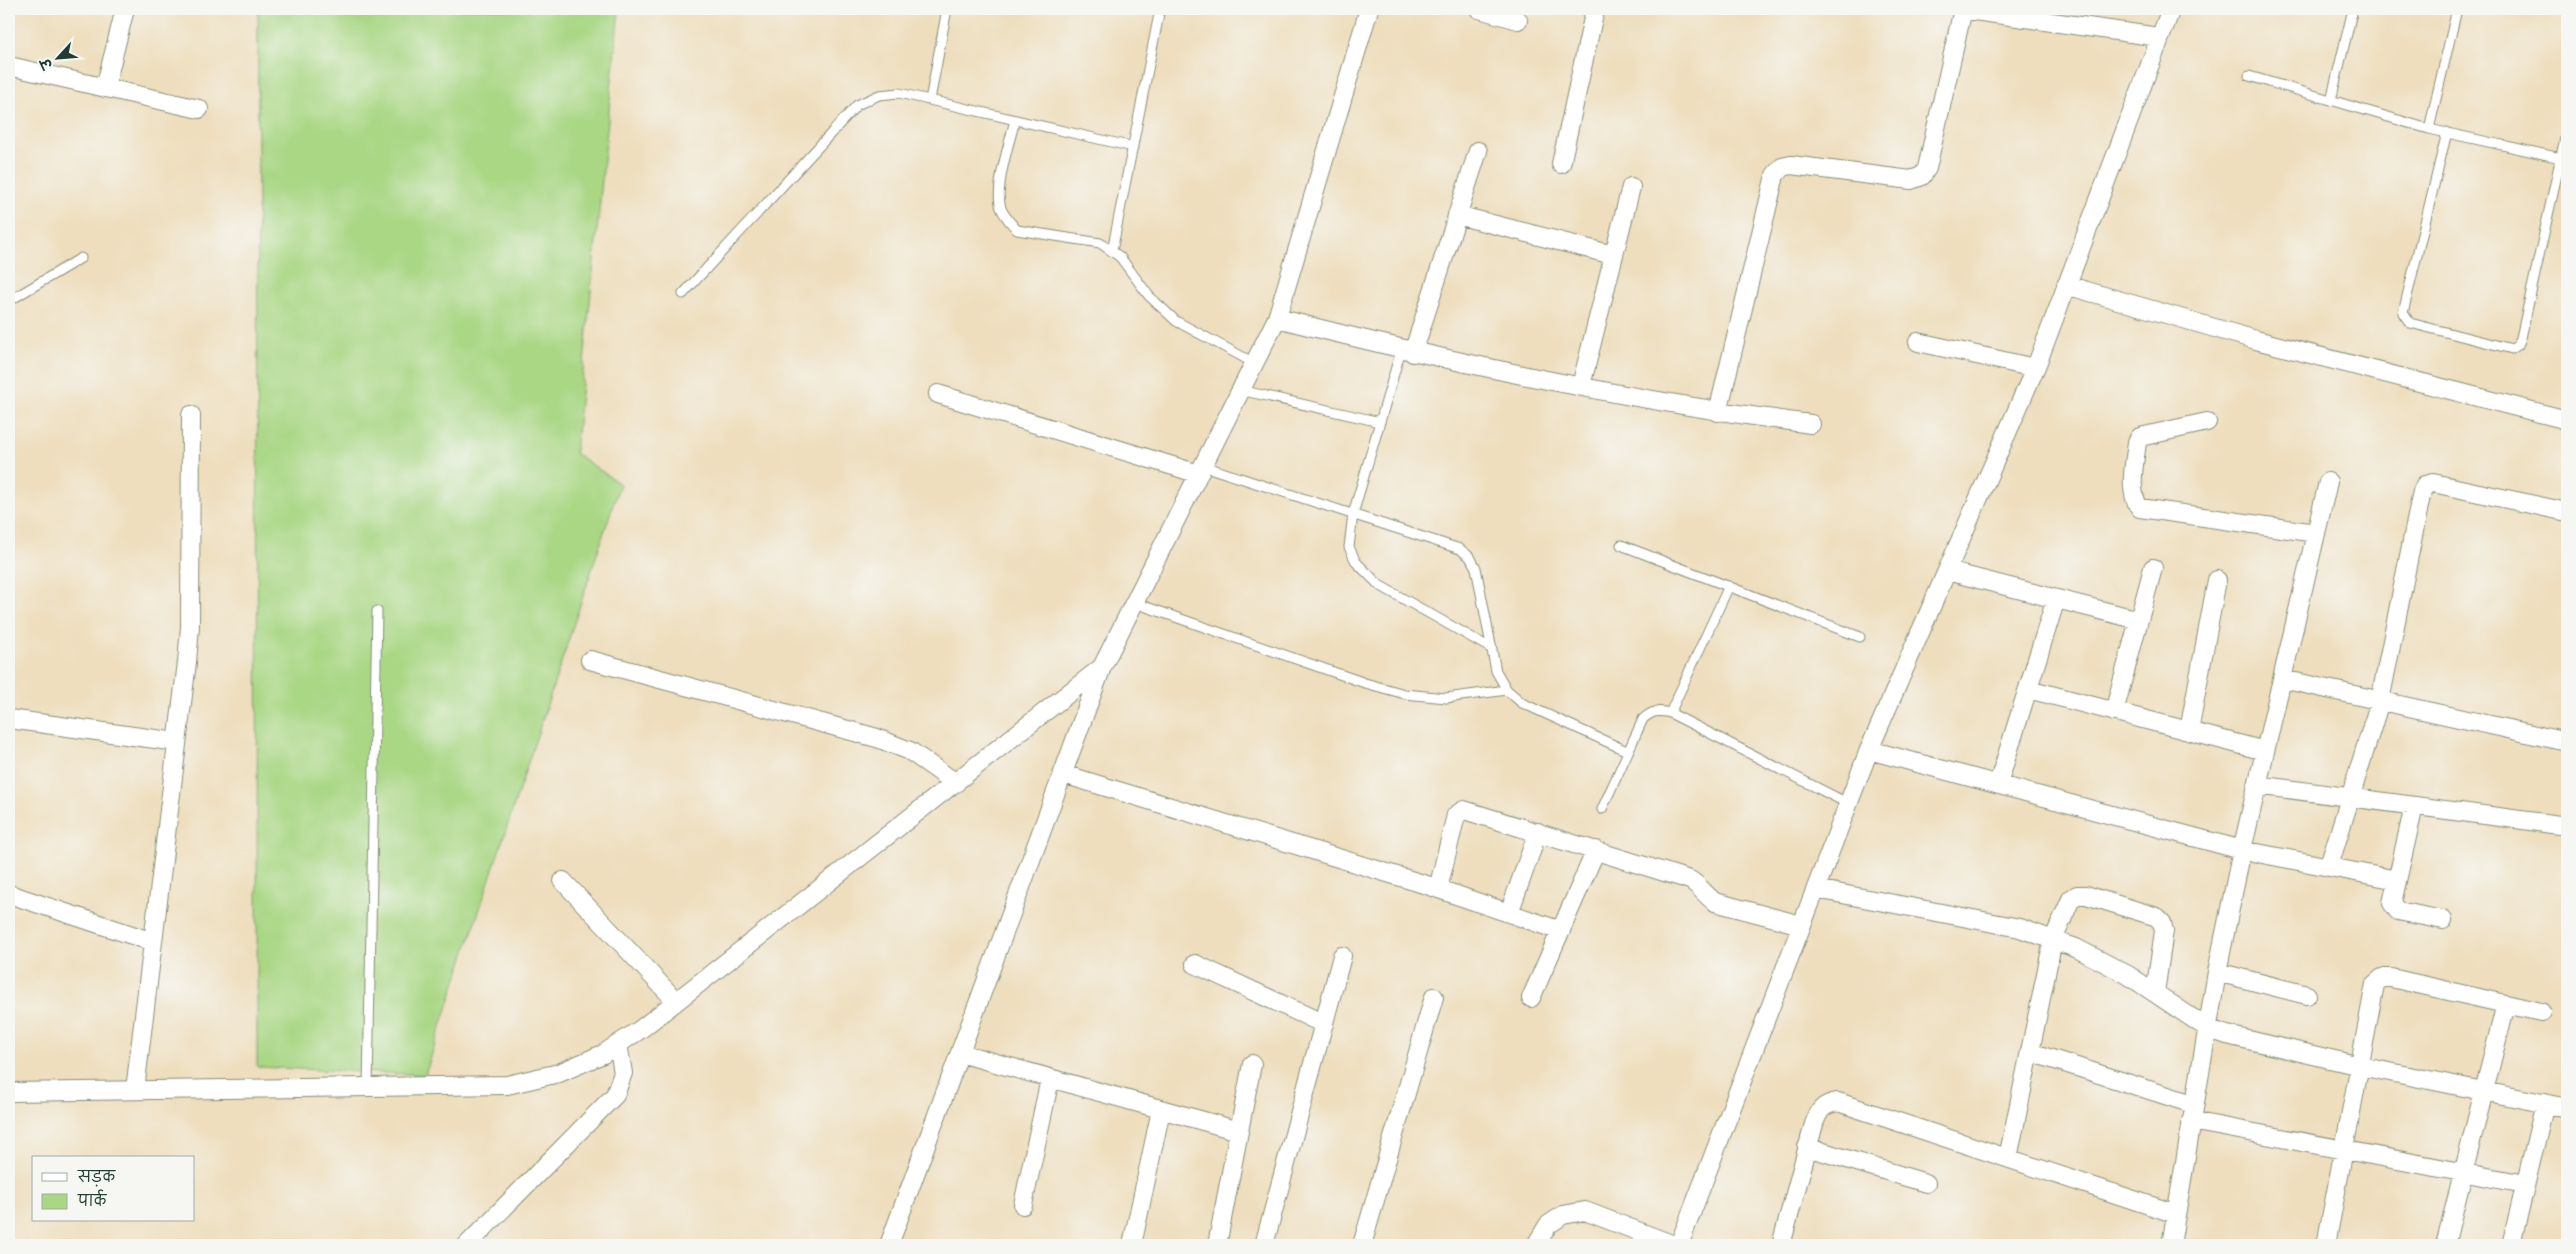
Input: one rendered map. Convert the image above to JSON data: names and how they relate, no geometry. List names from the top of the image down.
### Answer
{
  "legend": ["सड़क", "पार्क"],
  "north": "bottom left"
}
